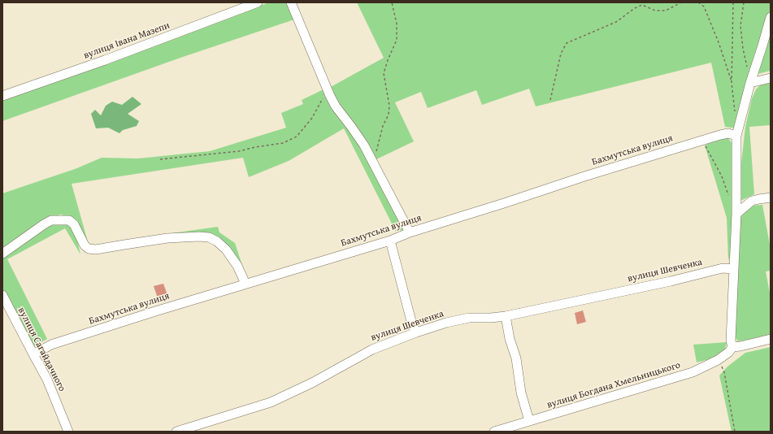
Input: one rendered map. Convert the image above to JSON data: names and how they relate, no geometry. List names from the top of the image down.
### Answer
{
  "streets": {
    "street": [
      "вулиця Івана Мазепи",
      "Бахмутська вулиця",
      "вулиця Шевченка",
      "вулиця Сагайдачного",
      "вулиця Богдана Хмельницького"
    ]
  },
  "crossings": [
    ["Бахмутська вулиця", "вулиця Сагайдачного"]
  ]
}
